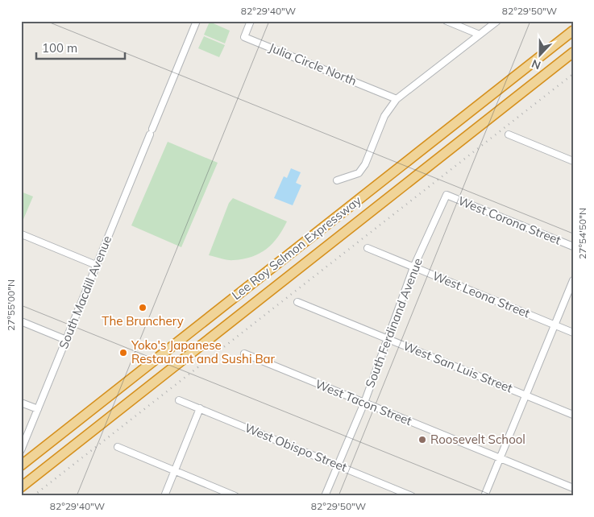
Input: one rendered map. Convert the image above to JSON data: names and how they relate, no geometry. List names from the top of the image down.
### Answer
{
  "streets": {
    "highway": ["Lee Roy Selmon Expressway"],
    "street": [
      "Julia Circle North",
      "West Corona Street",
      "South Macdill Avenue",
      "West Leona Street",
      "South Ferdinand Avenue",
      "West San Luis Street",
      "West Tacon Street",
      "West Obispo Street"
    ]
  },
  "crossings": [
    ["West Corona Street", "South Ferdinand Avenue"],
    ["West Leona Street", "South Ferdinand Avenue"],
    ["South Ferdinand Avenue", "West San Luis Street"],
    ["South Ferdinand Avenue", "West Tacon Street"],
    ["South Ferdinand Avenue", "West Obispo Street"]
  ],
  "places": ["The Brunchery", "Yoko's Japanese Restaurant and Sushi Bar", "Roosevelt School"],
  "scale_bar": "100 m",
  "north": "bottom",
  "coordinates": [
    "82°29'40\"W",
    "82°29'50\"W",
    "27°54'50\"N",
    "27°55'00\"N"
  ]
}
